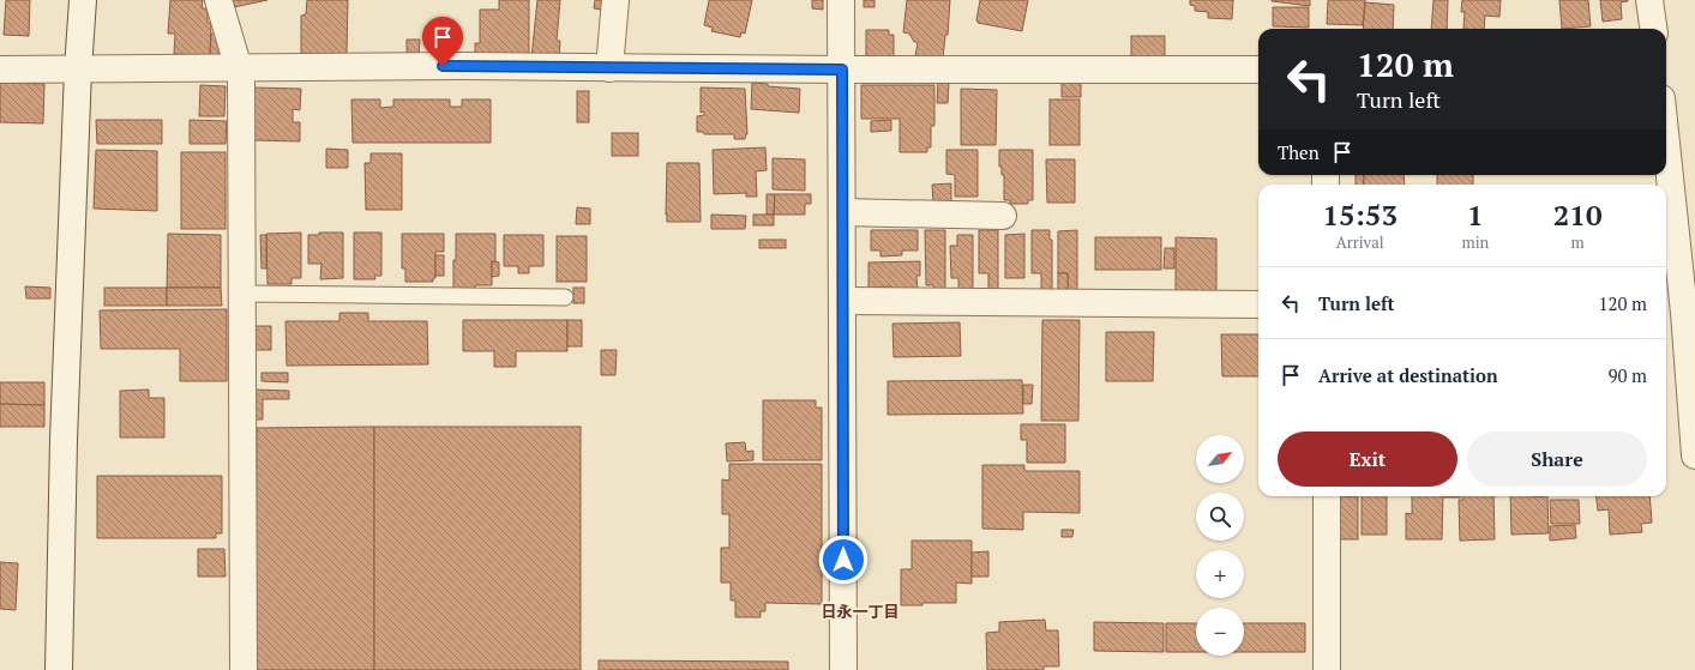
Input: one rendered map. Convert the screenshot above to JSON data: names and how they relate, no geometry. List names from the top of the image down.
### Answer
{
  "districts": ["日永一丁目"],
  "north": "top right",
  "page": {
    "turn": ["120 m", "Turn left"],
    "then": "Then",
    "eta": [
      "15:53",
      "Arrival",
      "1",
      "min",
      "210",
      "m"
    ],
    "list": [
      {
        "name": "Turn left",
        "value": "120 m"
      },
      {
        "name": "Arrive at destination",
        "value": "90 m"
      }
    ],
    "buttons": ["Exit", "Share"],
    "map_buttons": ["+", "−"]
  }
}
